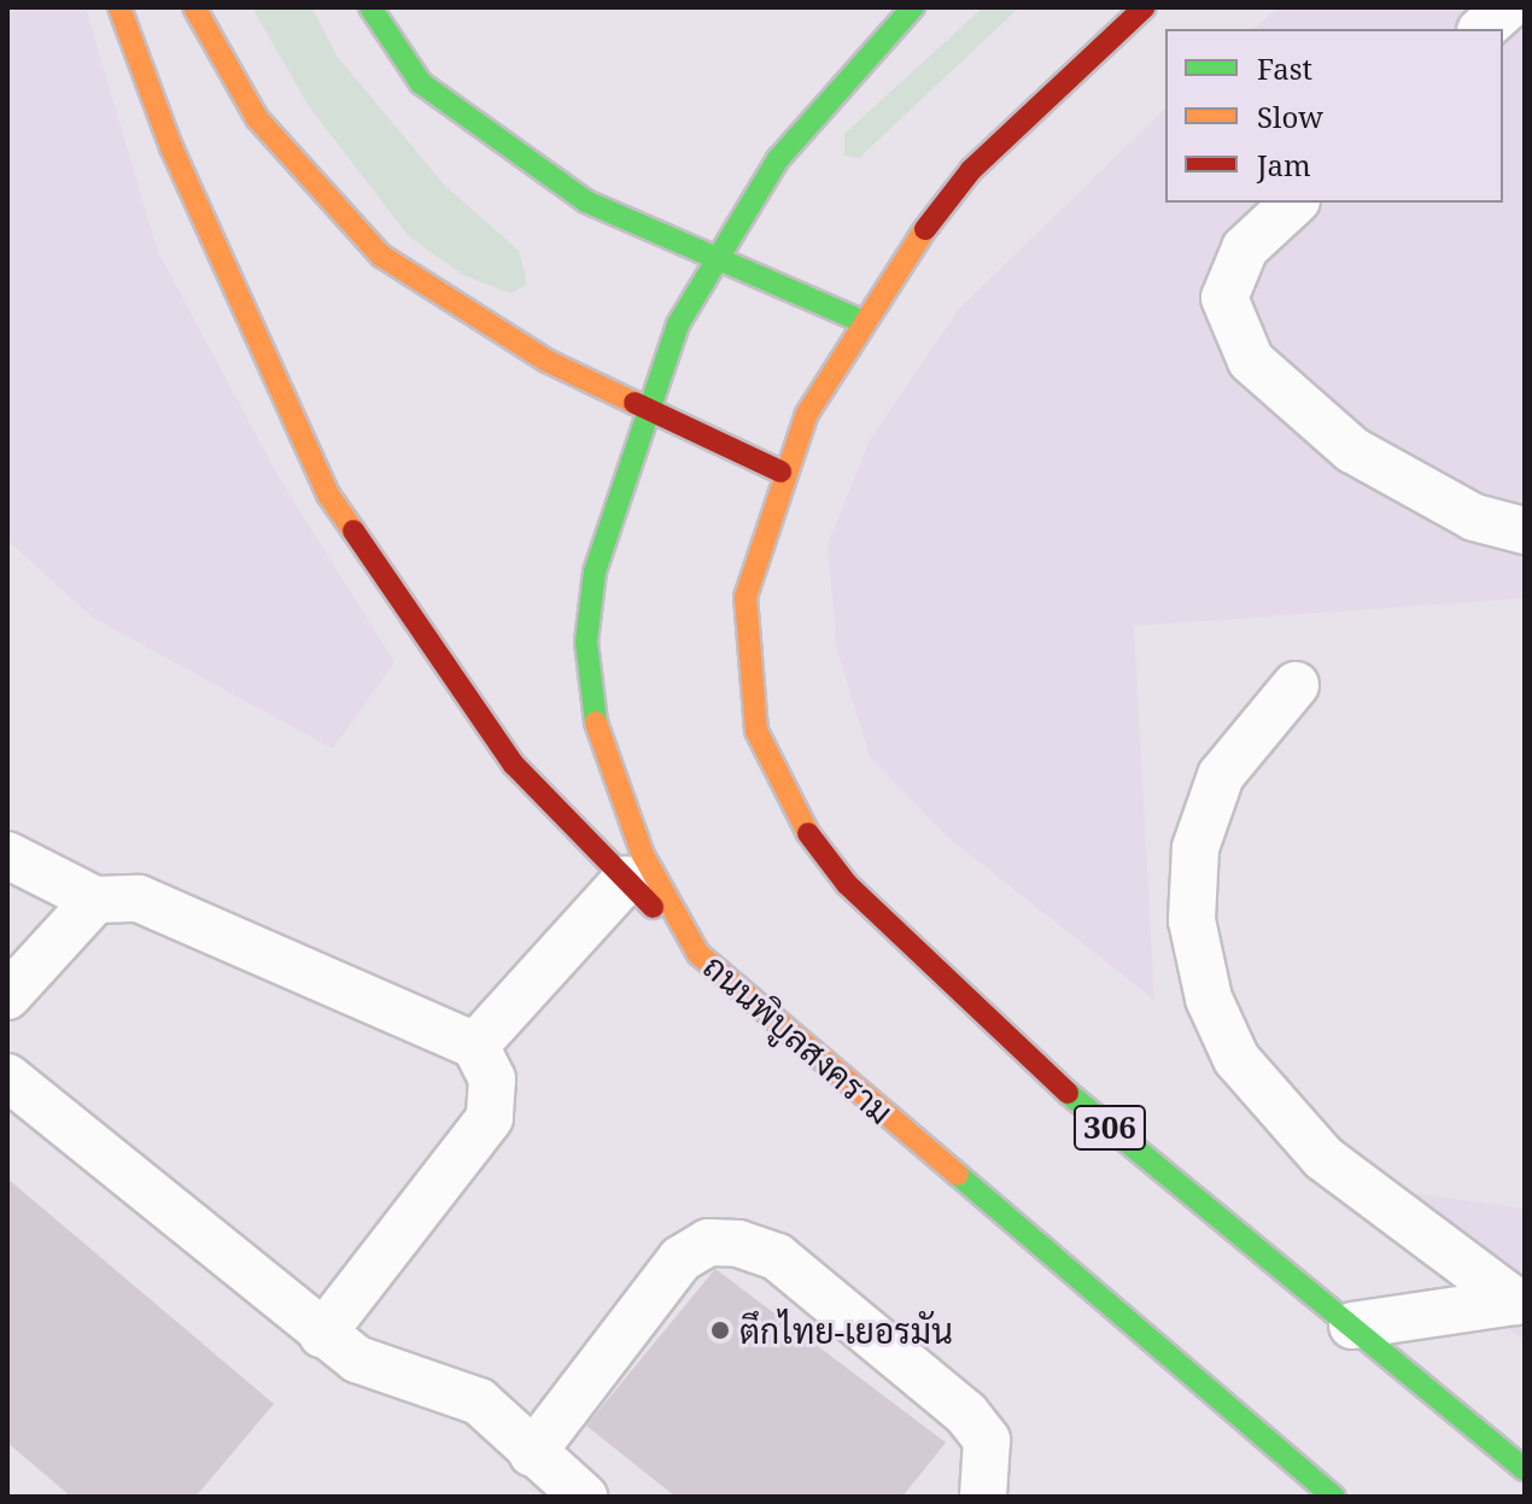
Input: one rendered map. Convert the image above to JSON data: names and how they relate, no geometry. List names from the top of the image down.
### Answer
{
  "streets": {
    "main road": ["ถนนพิบูลสงคราม", "306"]
  },
  "places": ["ตึกไทย-เยอรมัน"],
  "legend": ["Fast", "Slow", "Jam"]
}
